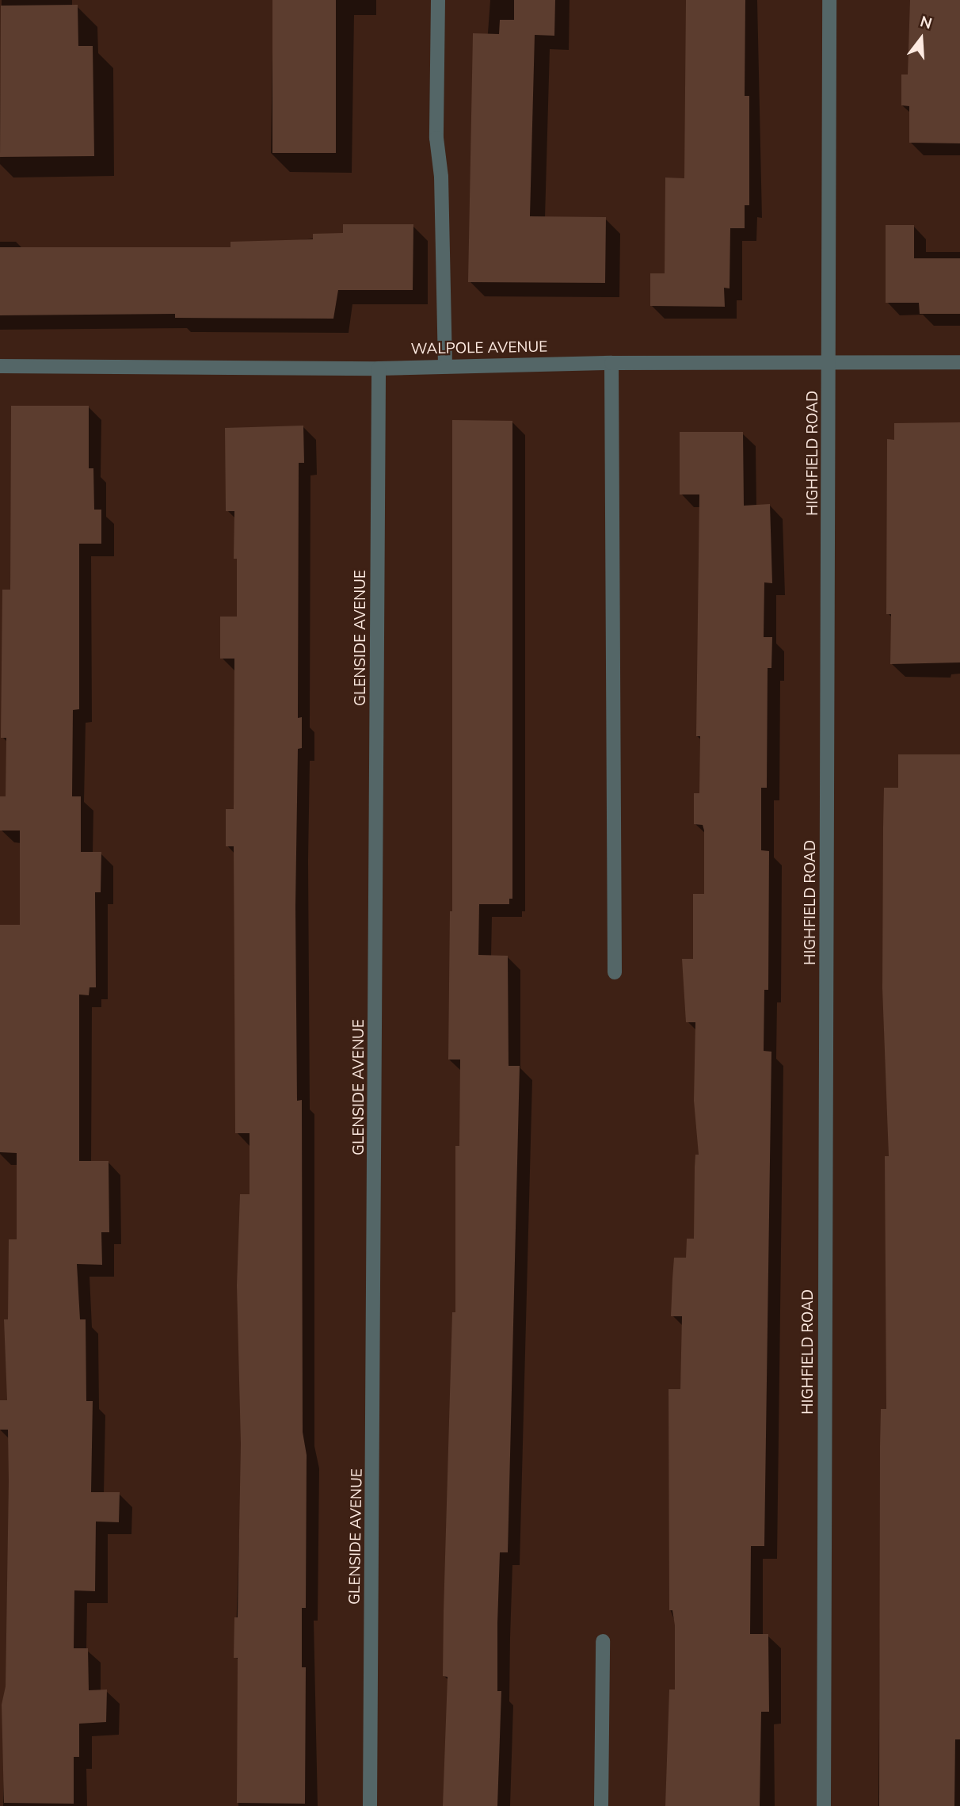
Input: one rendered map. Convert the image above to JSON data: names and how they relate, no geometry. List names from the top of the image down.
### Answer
{
  "streets": {
    "street": ["WALPOLE AVENUE", "HIGHFIELD ROAD", "GLENSIDE AVENUE"]
  },
  "crossings": [
    ["WALPOLE AVENUE", "HIGHFIELD ROAD"],
    ["WALPOLE AVENUE", "GLENSIDE AVENUE"]
  ],
  "north": "top"
}
